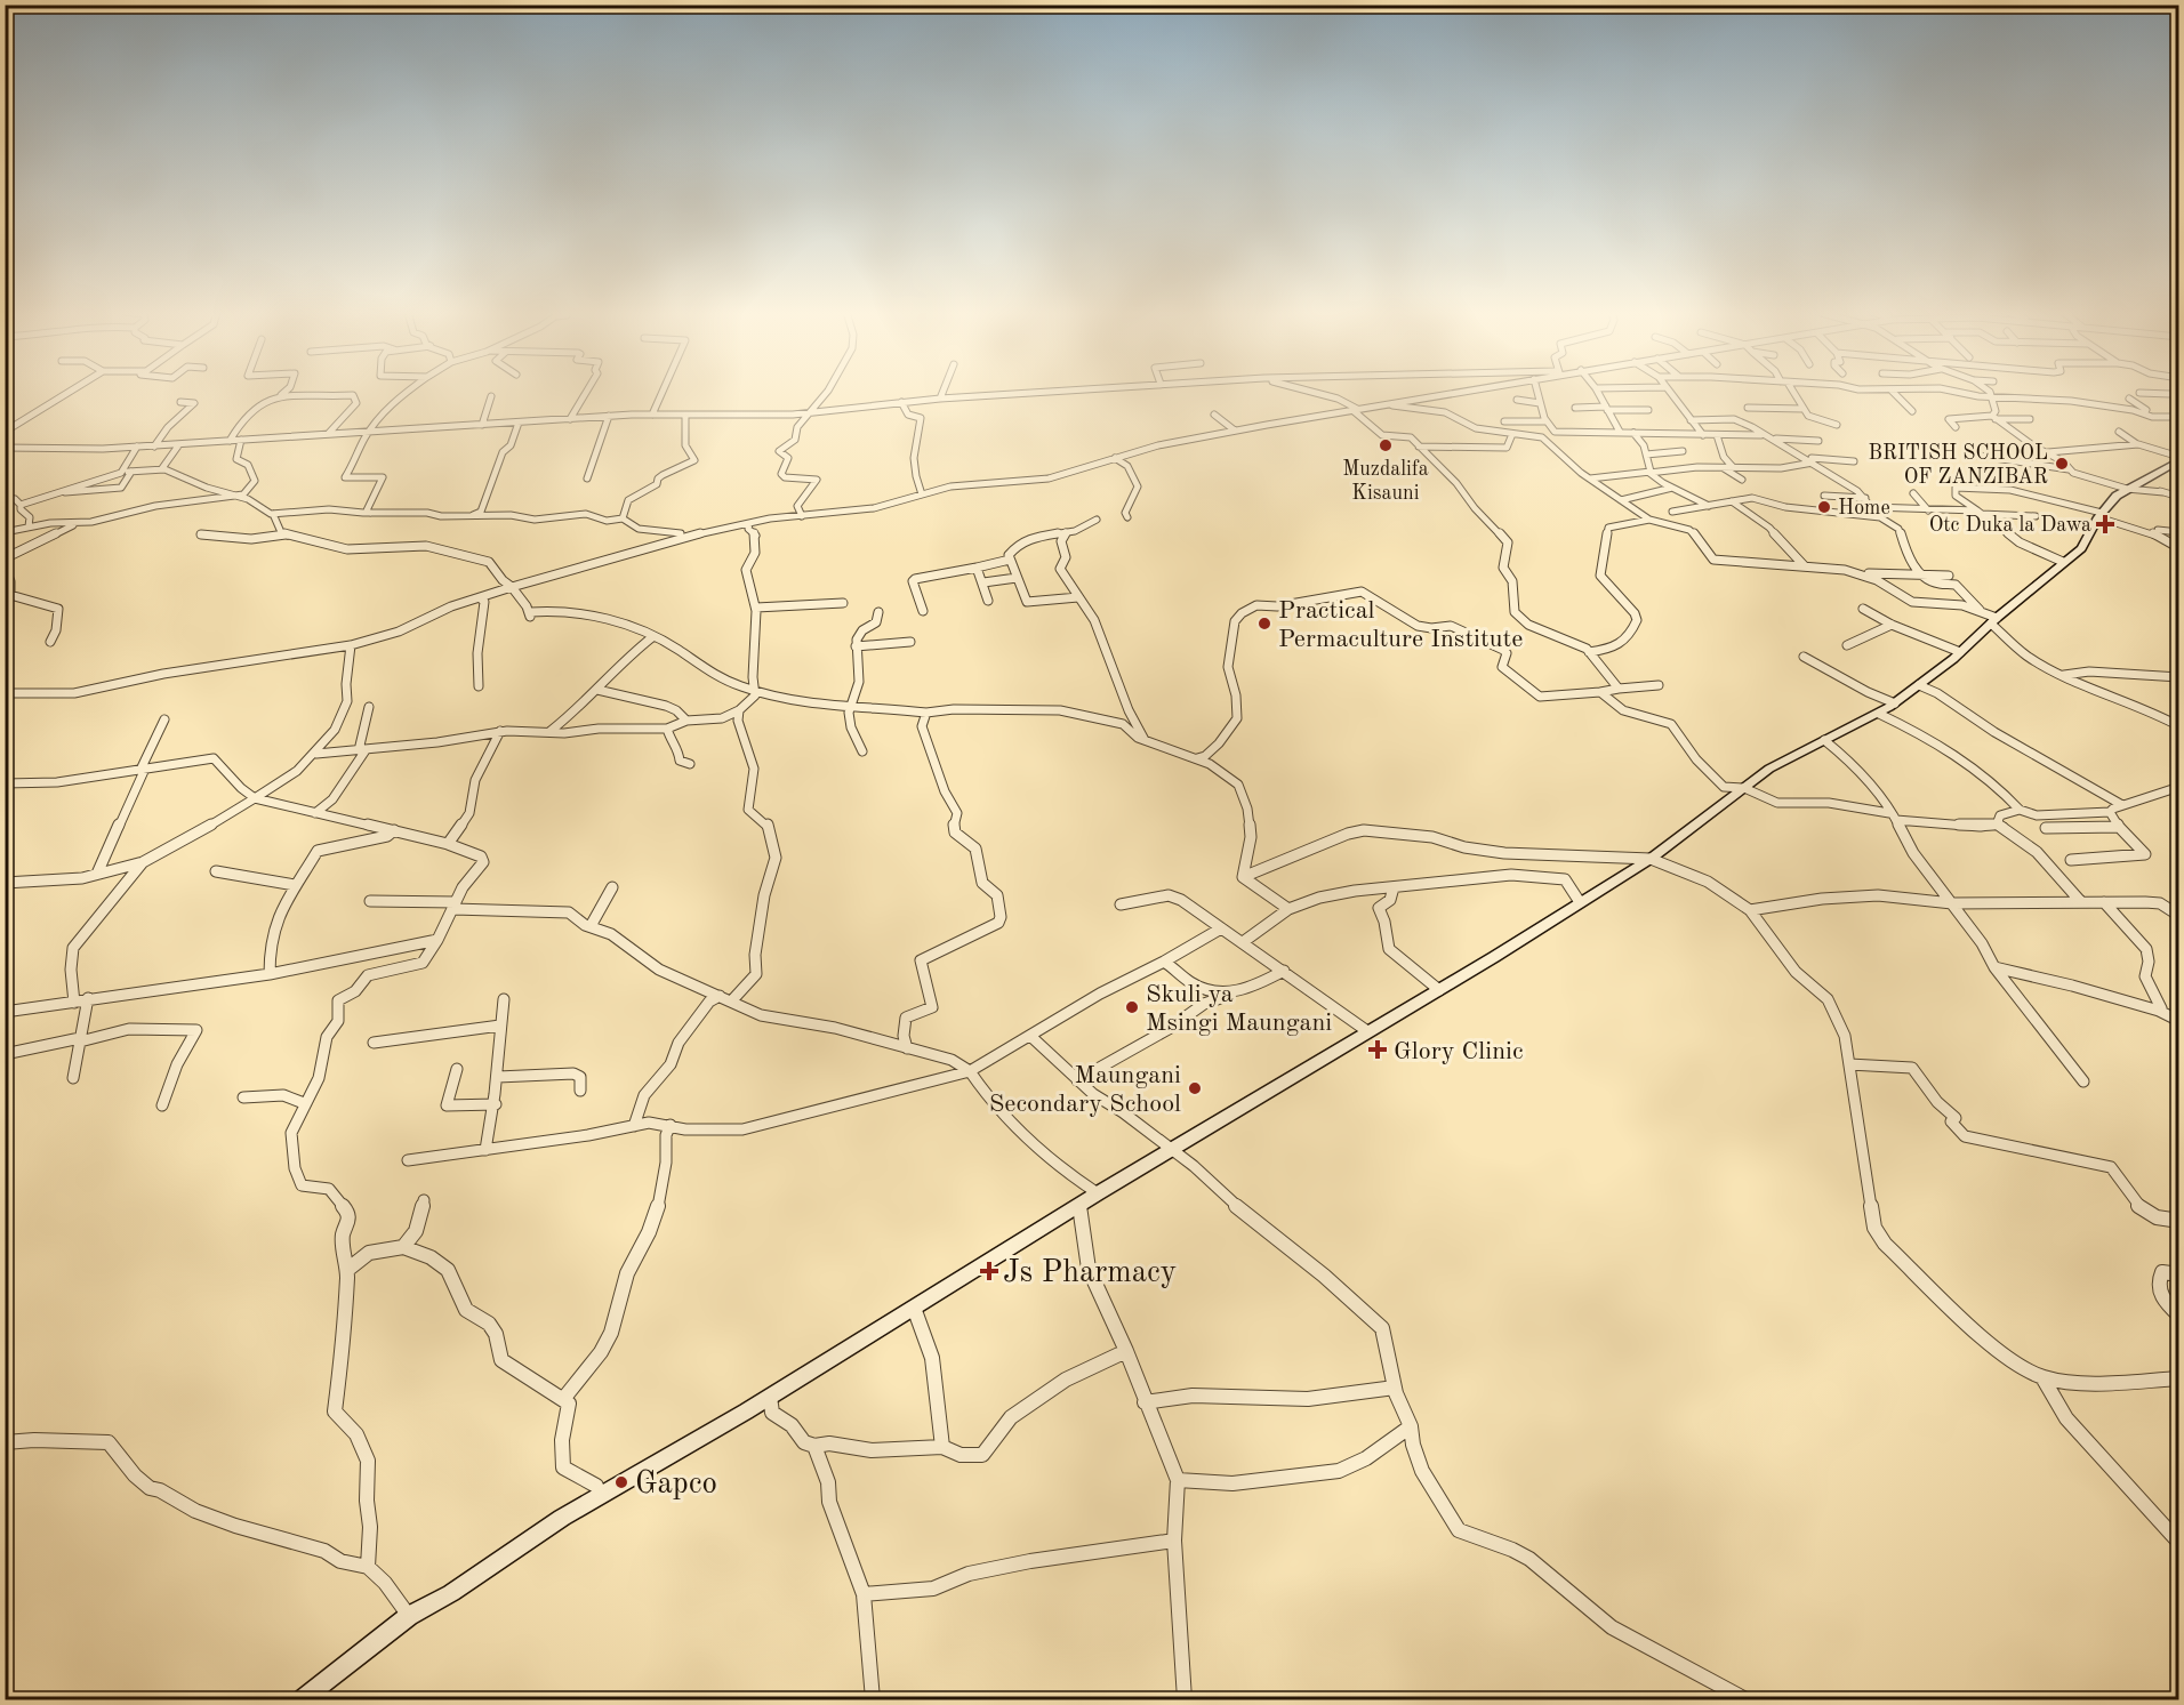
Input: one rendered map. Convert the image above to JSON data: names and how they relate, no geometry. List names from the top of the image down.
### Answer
{
  "places": {
    "other": [
      "Muzdalifa Kisauni",
      "BRITISH SCHOOL OF ZANZIBAR",
      "Home",
      "Practical Permaculture Institute",
      "Skuli ya Msingi Maungani",
      "Maungani Secondary School",
      "Gapco"
    ],
    "health": ["Otc Duka la Dawa", "Glory Clinic", "Js Pharmacy"]
  }
}
